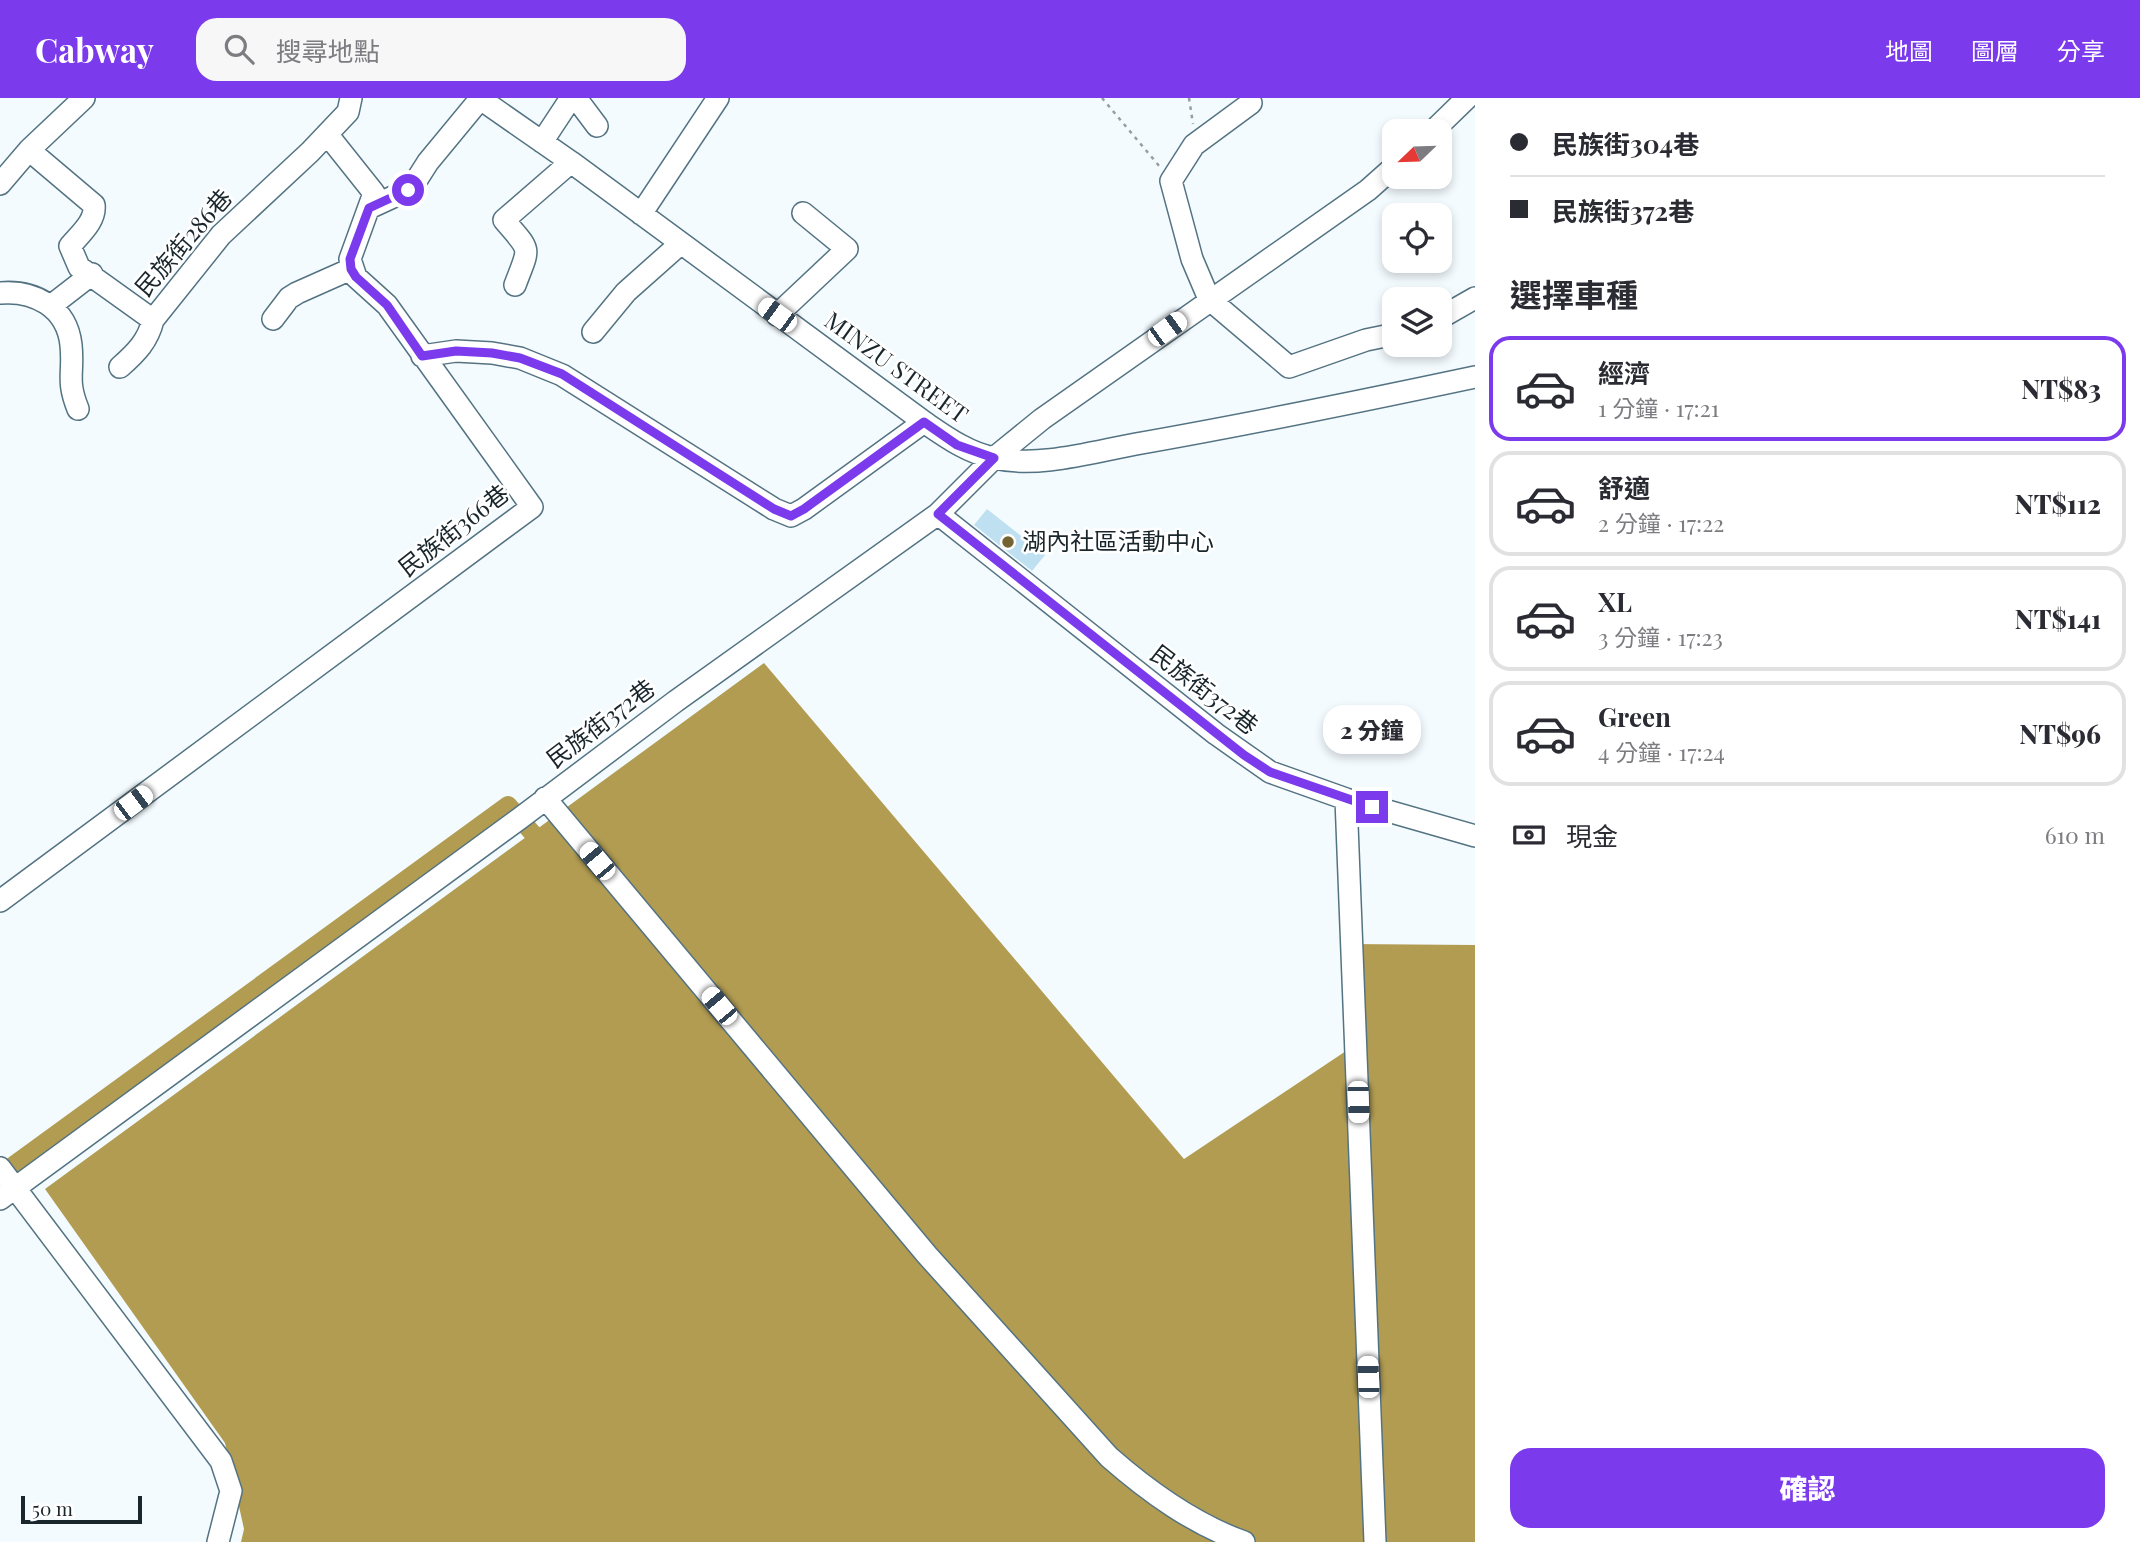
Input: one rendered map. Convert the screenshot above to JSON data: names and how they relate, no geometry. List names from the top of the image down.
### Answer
{
  "streets": {
    "street": [
      "民族街286巷",
      "MINZU STREET",
      "民族街366巷",
      "民族街372巷"
    ]
  },
  "crossings": [
    ["MINZU STREET", "民族街372巷"]
  ],
  "places": ["湖內社區活動中心"],
  "scale_bar": "50 m",
  "north": "bottom left",
  "page": {
    "header": "Cabway",
    "search": "搜尋地點",
    "nav": ["地圖", "圖層", "分享"],
    "banner": ["民族街304巷", "民族街372巷"],
    "heading": "選擇車種",
    "list": [
      {
        "name": "經濟",
        "note": "1 分鐘 · 17:21",
        "value": "NT$83"
      },
      {
        "name": "舒適",
        "note": "2 分鐘 · 17:22",
        "value": "NT$112"
      },
      {
        "name": "XL",
        "note": "3 分鐘 · 17:23",
        "value": "NT$141"
      },
      {
        "name": "Green",
        "note": "4 分鐘 · 17:24",
        "value": "NT$96"
      }
    ],
    "bubble": "2 分鐘",
    "pay": ["現金", "610 m"],
    "buttons": "確認",
    "scale": "50 m"
  }
}
